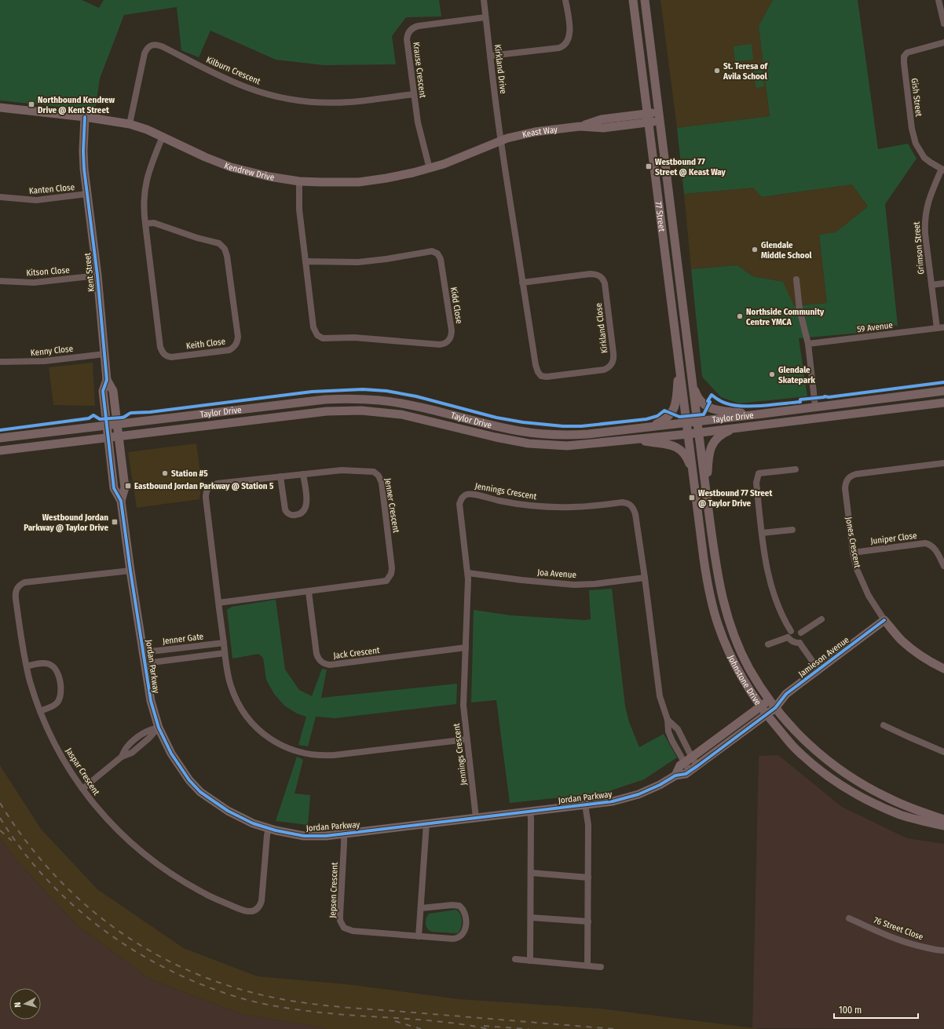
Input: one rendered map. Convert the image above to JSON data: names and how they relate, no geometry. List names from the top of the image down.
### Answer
{
  "streets": {
    "main road": [
      "Keast Way",
      "Kendrew Drive",
      "77 Street",
      "Kent Street",
      "Taylor Drive",
      "Jones Crescent",
      "Jamieson Avenue",
      "Jordan Parkway",
      "Johnstone Drive"
    ],
    "street": [
      "Kirkland Drive",
      "Krause Crescent",
      "Kilburn Crescent",
      "Gish Street",
      "Kanten Close",
      "Grimson Street",
      "Kitson Close",
      "Kidd Close",
      "59 Avenue",
      "Kirkland Close",
      "Keith Close",
      "Kenny Close",
      "Jennings Crescent",
      "Jenner Crescent",
      "Juniper Close",
      "Joa Avenue",
      "Jenner Gate",
      "Jack Crescent",
      "Jaspar Crescent",
      "Jepsen Crescent",
      "76 Street Close"
    ]
  },
  "crossings": [
    ["Kirkland Drive", "Krause Crescent"],
    ["Kirkland Drive", "Keast Way"],
    ["Kirkland Drive", "Kendrew Drive"],
    ["Kirkland Drive", "Kirkland Close"],
    ["Krause Crescent", "Kilburn Crescent"],
    ["Krause Crescent", "Kendrew Drive"],
    ["Kilburn Crescent", "Kendrew Drive"],
    ["Gish Street", "Grimson Street"],
    ["Keast Way", "Kendrew Drive"],
    ["Keast Way", "77 Street"],
    ["Keast Way", "Kirkland Close"],
    ["Kendrew Drive", "Kent Street"],
    ["Kendrew Drive", "Kidd Close"],
    ["Kendrew Drive", "Kirkland Close"],
    ["Kendrew Drive", "Keith Close"],
    ["Kanten Close", "Kent Street"],
    ["77 Street", "Taylor Drive"],
    ["77 Street", "Johnstone Drive"],
    ["Grimson Street", "59 Avenue"],
    ["Kitson Close", "Kent Street"],
    ["Kent Street", "Kenny Close"],
    ["Kent Street", "Taylor Drive"],
    ["Kent Street", "Jordan Parkway"],
    ["Taylor Drive", "Jordan Parkway"],
    ["Taylor Drive", "Johnstone Drive"],
    ["Jennings Crescent", "Jenner Crescent"],
    ["Jennings Crescent", "Joa Avenue"],
    ["Jennings Crescent", "Jack Crescent"],
    ["Jennings Crescent", "Jordan Parkway"],
    ["Jenner Crescent", "Jenner Gate"],
    ["Jenner Crescent", "Jack Crescent"],
    ["Juniper Close", "Jones Crescent"],
    ["Jones Crescent", "Jamieson Avenue"],
    ["Jenner Gate", "Jordan Parkway"],
    ["Jamieson Avenue", "Jordan Parkway"],
    ["Jamieson Avenue", "Johnstone Drive"],
    ["Jordan Parkway", "Johnstone Drive"],
    ["Jordan Parkway", "Jaspar Crescent"],
    ["Jordan Parkway", "Jepsen Crescent"]
  ],
  "places": {
    "other": [
      "St. Teresa of Avila School",
      "Glendale Middle School",
      "Northside Community Centre YMCA",
      "Glendale Skatepark",
      "Station #5"
    ],
    "transit": [
      "Northbound Kendrew Drive @ Kent Street",
      "Westbound 77 Street @ Keast Way",
      "Eastbound Jordan Parkway @ Station 5",
      "Westbound 77 Street @ Taylor Drive",
      "Westbound Jordan Parkway @ Taylor Drive"
    ]
  },
  "scale_bar": "100 m",
  "north": "left"
}
